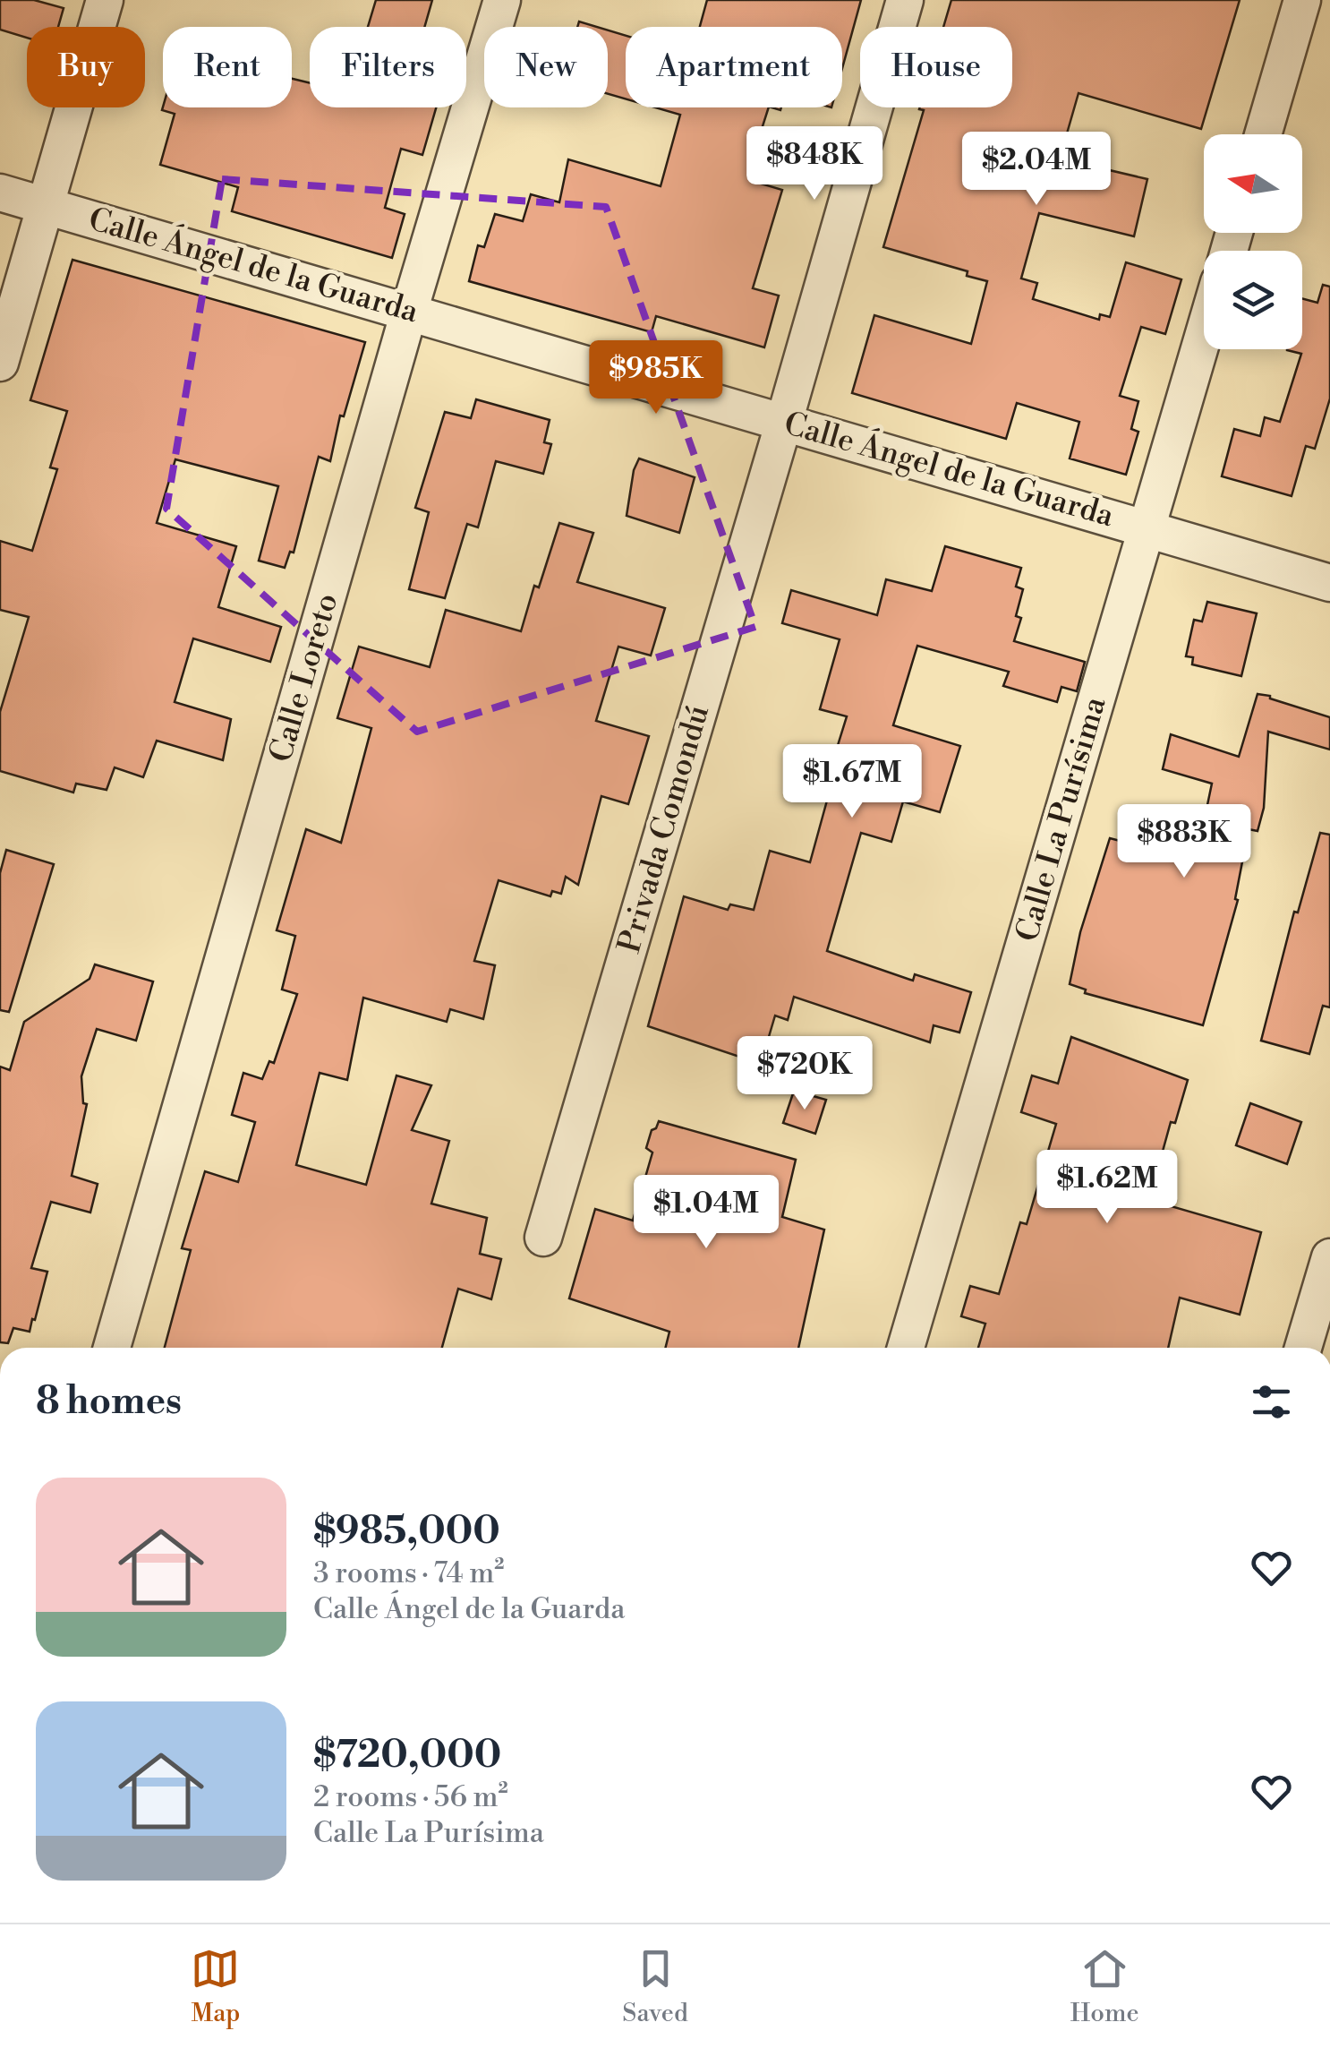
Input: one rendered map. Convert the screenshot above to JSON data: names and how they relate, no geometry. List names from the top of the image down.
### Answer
{
  "streets": {
    "street": [
      "Calle Ángel de la Guarda",
      "Calle Loreto",
      "Calle La Purísima",
      "Privada Comondú"
    ]
  },
  "crossings": [
    ["Calle Ángel de la Guarda", "Calle Loreto"],
    ["Calle Ángel de la Guarda", "Calle La Purísima"],
    ["Calle Ángel de la Guarda", "Privada Comondú"]
  ],
  "north": "left",
  "page": {
    "chip": [
      "Buy",
      "Rent",
      "Filters",
      "New",
      "Apartment",
      "House"
    ],
    "price": [
      "$848K",
      "$2.04M",
      "$985K",
      "$1.67M",
      "$883K",
      "$720K",
      "$1.62M",
      "$1.04M"
    ],
    "heading": "8 homes",
    "list": [
      {
        "name": "$985,000",
        "note": "3 rooms · 74 m² · Calle Ángel de la Guarda"
      },
      {
        "name": "$720,000",
        "note": "2 rooms · 56 m² · Calle La Purísima"
      }
    ],
    "tabs": ["Map", "Saved", "Home"]
  }
}
